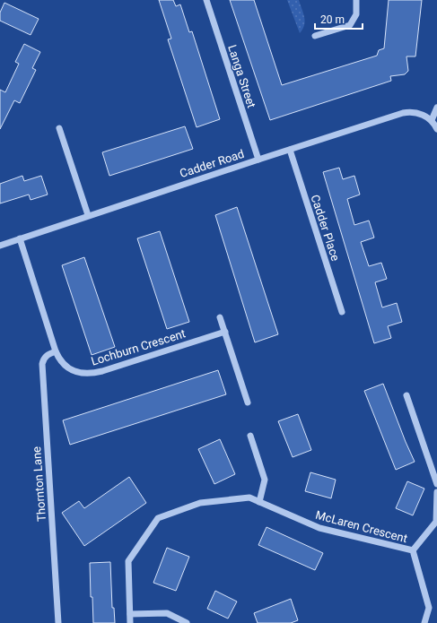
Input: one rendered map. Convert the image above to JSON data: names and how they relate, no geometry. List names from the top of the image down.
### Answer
{
  "streets": {
    "street": [
      "Langa Street",
      "Cadder Road",
      "Cadder Place",
      "Lochburn Crescent",
      "Thornton Lane",
      "McLaren Crescent"
    ]
  },
  "crossings": [
    ["Langa Street", "Cadder Road"],
    ["Cadder Road", "Cadder Place"],
    ["Cadder Road", "Lochburn Crescent"],
    ["Lochburn Crescent", "Thornton Lane"]
  ],
  "scale_bar": "20 m"
}
